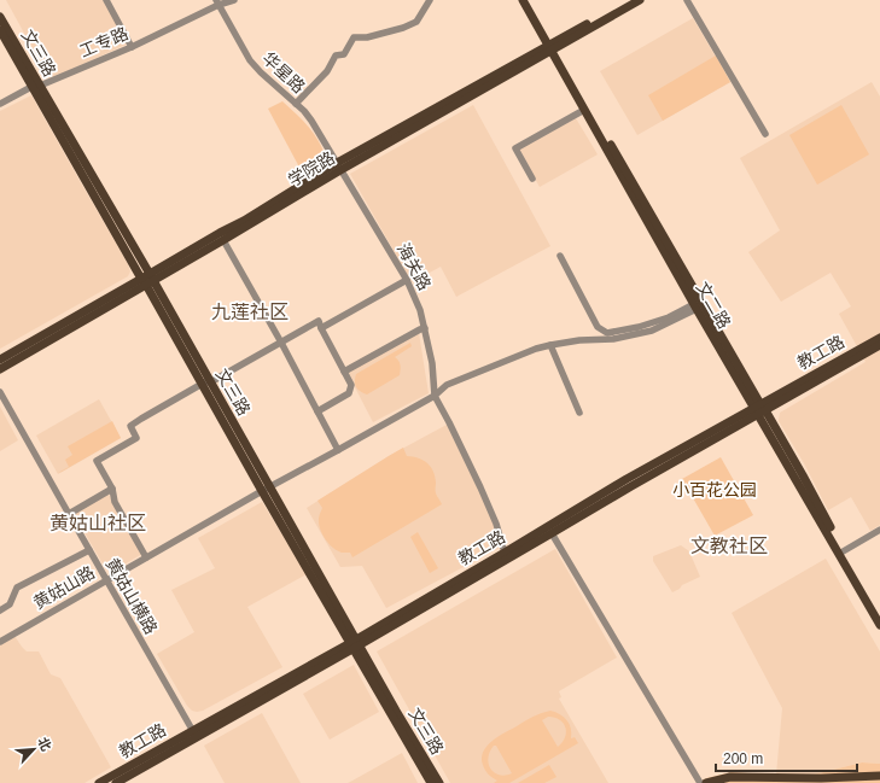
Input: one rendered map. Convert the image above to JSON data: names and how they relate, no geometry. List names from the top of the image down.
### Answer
{
  "streets": {
    "main road": [
      "文三路",
      "学院路",
      "文二路",
      "教工路"
    ],
    "street": [
      "工专路",
      "华星路",
      "海关路",
      "黄姑山路",
      "黄姑山横路"
    ]
  },
  "crossings": [
    ["工专路", "文三路"],
    ["工专路", "华星路"],
    ["文三路", "学院路"],
    ["文三路", "教工路"],
    ["文三路", "黄姑山路"],
    ["华星路", "学院路"],
    ["华星路", "海关路"],
    ["学院路", "海关路"],
    ["学院路", "文二路"],
    ["海关路", "黄姑山路"],
    ["文二路", "教工路"],
    ["文二路", "黄姑山路"],
    ["教工路", "黄姑山横路"],
    ["黄姑山路", "黄姑山横路"]
  ],
  "districts": ["九莲社区", "黄姑山社区", "文教社区"],
  "parks": ["小百花公园"],
  "scale_bar": "200 m",
  "north": "top right"
}
